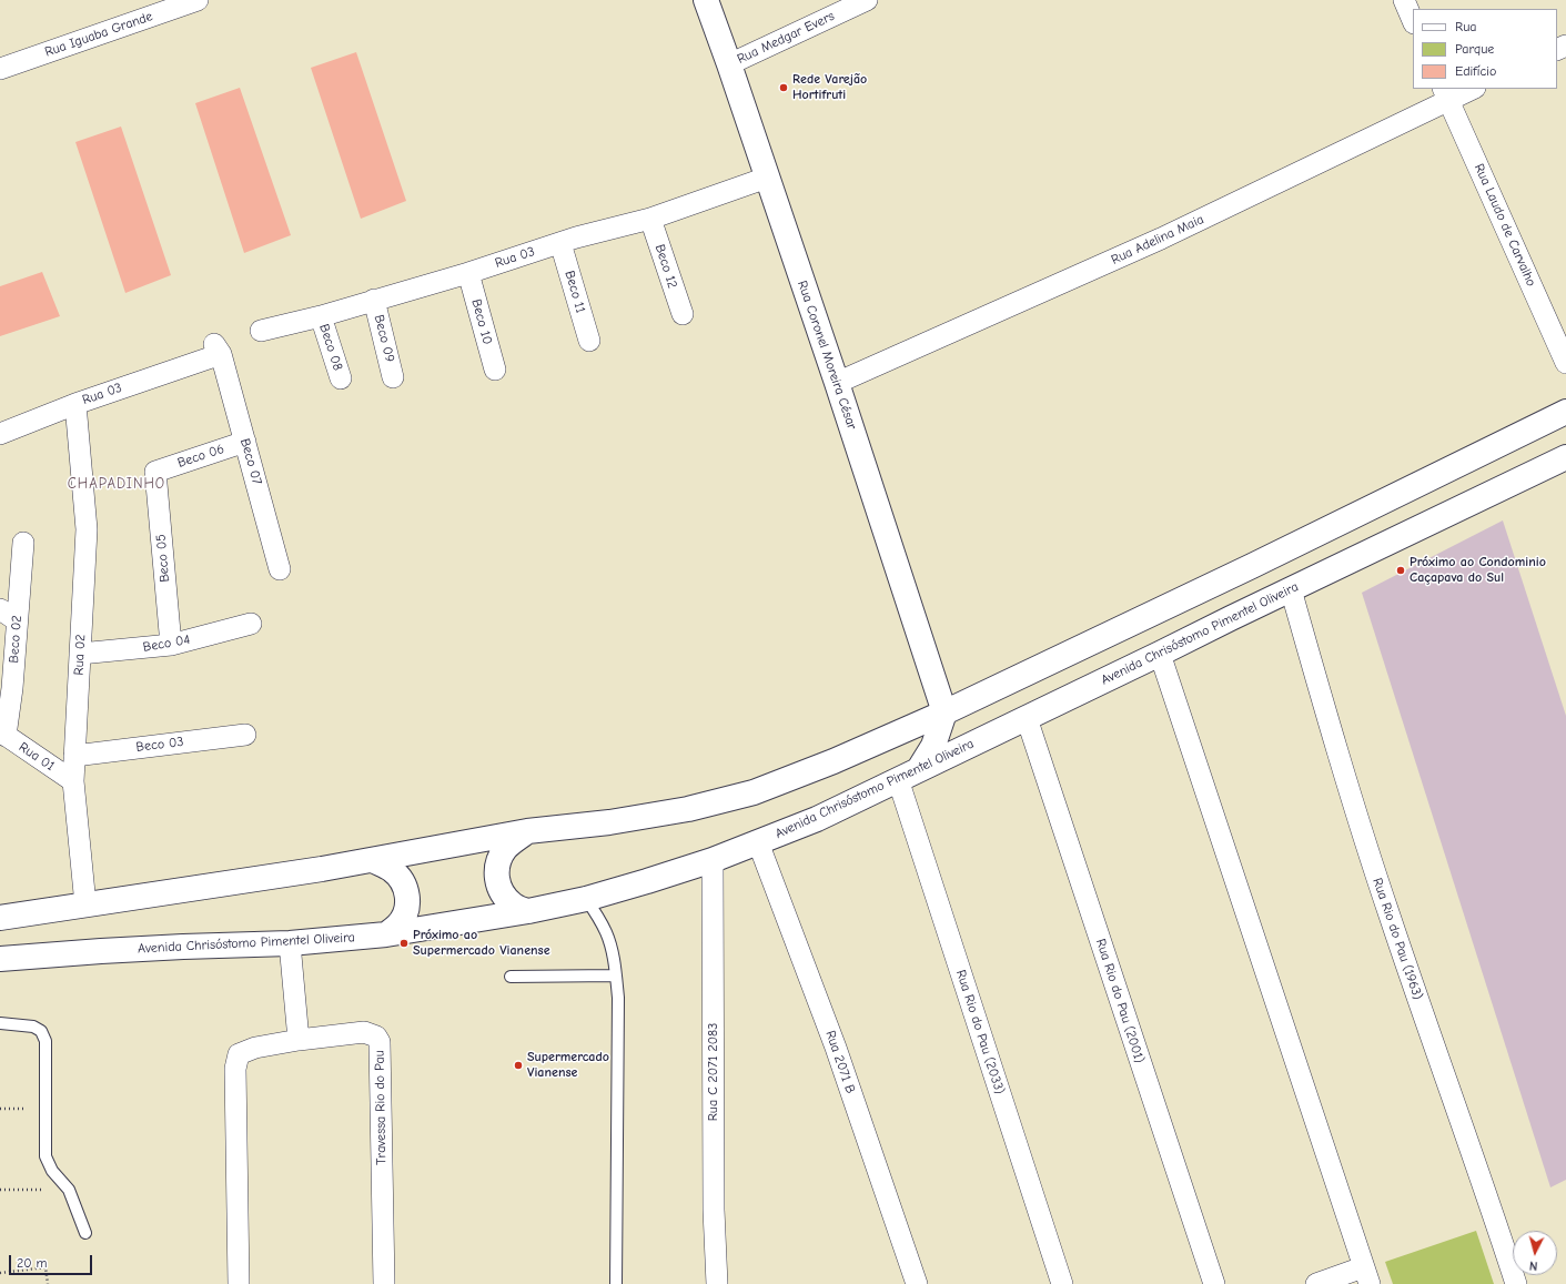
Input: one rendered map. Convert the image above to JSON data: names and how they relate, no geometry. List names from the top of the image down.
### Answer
{
  "streets": {
    "main road": ["Rua Coronel Moreira César", "Avenida Chrisóstomo Pimentel Oliveira"],
    "street": [
      "Rua Iguaba Grande",
      "Rua Medgar Evers",
      "Rua Laudo de Carvalho",
      "Rua Adelina Maia",
      "Rua 03",
      "Beco 12",
      "Beco 11",
      "Beco 10",
      "Beco 09",
      "Beco 08",
      "Beco 06",
      "Beco 07",
      "Beco 05",
      "Beco 02",
      "Beco 04",
      "Rua 02",
      "Beco 03",
      "Rua 01",
      "Rua Rio do Pau (1963)",
      "Rua Rio do Pau (2001)",
      "Rua Rio do Pau (2033)",
      "Rua 2071 B",
      "Rua C 2071 2083",
      "Travessa Rio do Pau"
    ]
  },
  "crossings": [
    ["Rua Medgar Evers", "Rua Coronel Moreira César"],
    ["Rua Laudo de Carvalho", "Rua Adelina Maia"],
    ["Rua Adelina Maia", "Rua Coronel Moreira César"],
    ["Rua 03", "Beco 12"],
    ["Rua 03", "Beco 11"],
    ["Rua 03", "Beco 10"],
    ["Rua 03", "Beco 09"],
    ["Rua 03", "Beco 08"],
    ["Rua 03", "Rua Coronel Moreira César"],
    ["Rua 03", "Beco 07"],
    ["Rua 03", "Rua 02"],
    ["Beco 06", "Beco 07"],
    ["Beco 06", "Beco 05"],
    ["Beco 05", "Beco 04"],
    ["Avenida Chrisóstomo Pimentel Oliveira", "Rua Rio do Pau (1963)"],
    ["Avenida Chrisóstomo Pimentel Oliveira", "Rua Rio do Pau (2001)"],
    ["Avenida Chrisóstomo Pimentel Oliveira", "Rua Rio do Pau (2033)"],
    ["Avenida Chrisóstomo Pimentel Oliveira", "Rua 2071 B"],
    ["Avenida Chrisóstomo Pimentel Oliveira", "Rua C 2071 2083"],
    ["Beco 02", "Rua 01"],
    ["Beco 04", "Rua 02"],
    ["Rua 02", "Beco 03"],
    ["Rua 02", "Rua 01"]
  ],
  "districts": ["CHAPADINHO"],
  "places": [
    "Rede Varejão Hortifruti",
    "Próximo ao Condominio Caçapava do Sul",
    "Próximo ao Supermercado Vianense",
    "Supermercado Vianense"
  ],
  "legend": ["Rua", "Parque", "Edifício"],
  "scale_bar": "20 m",
  "north": "bottom"
}
